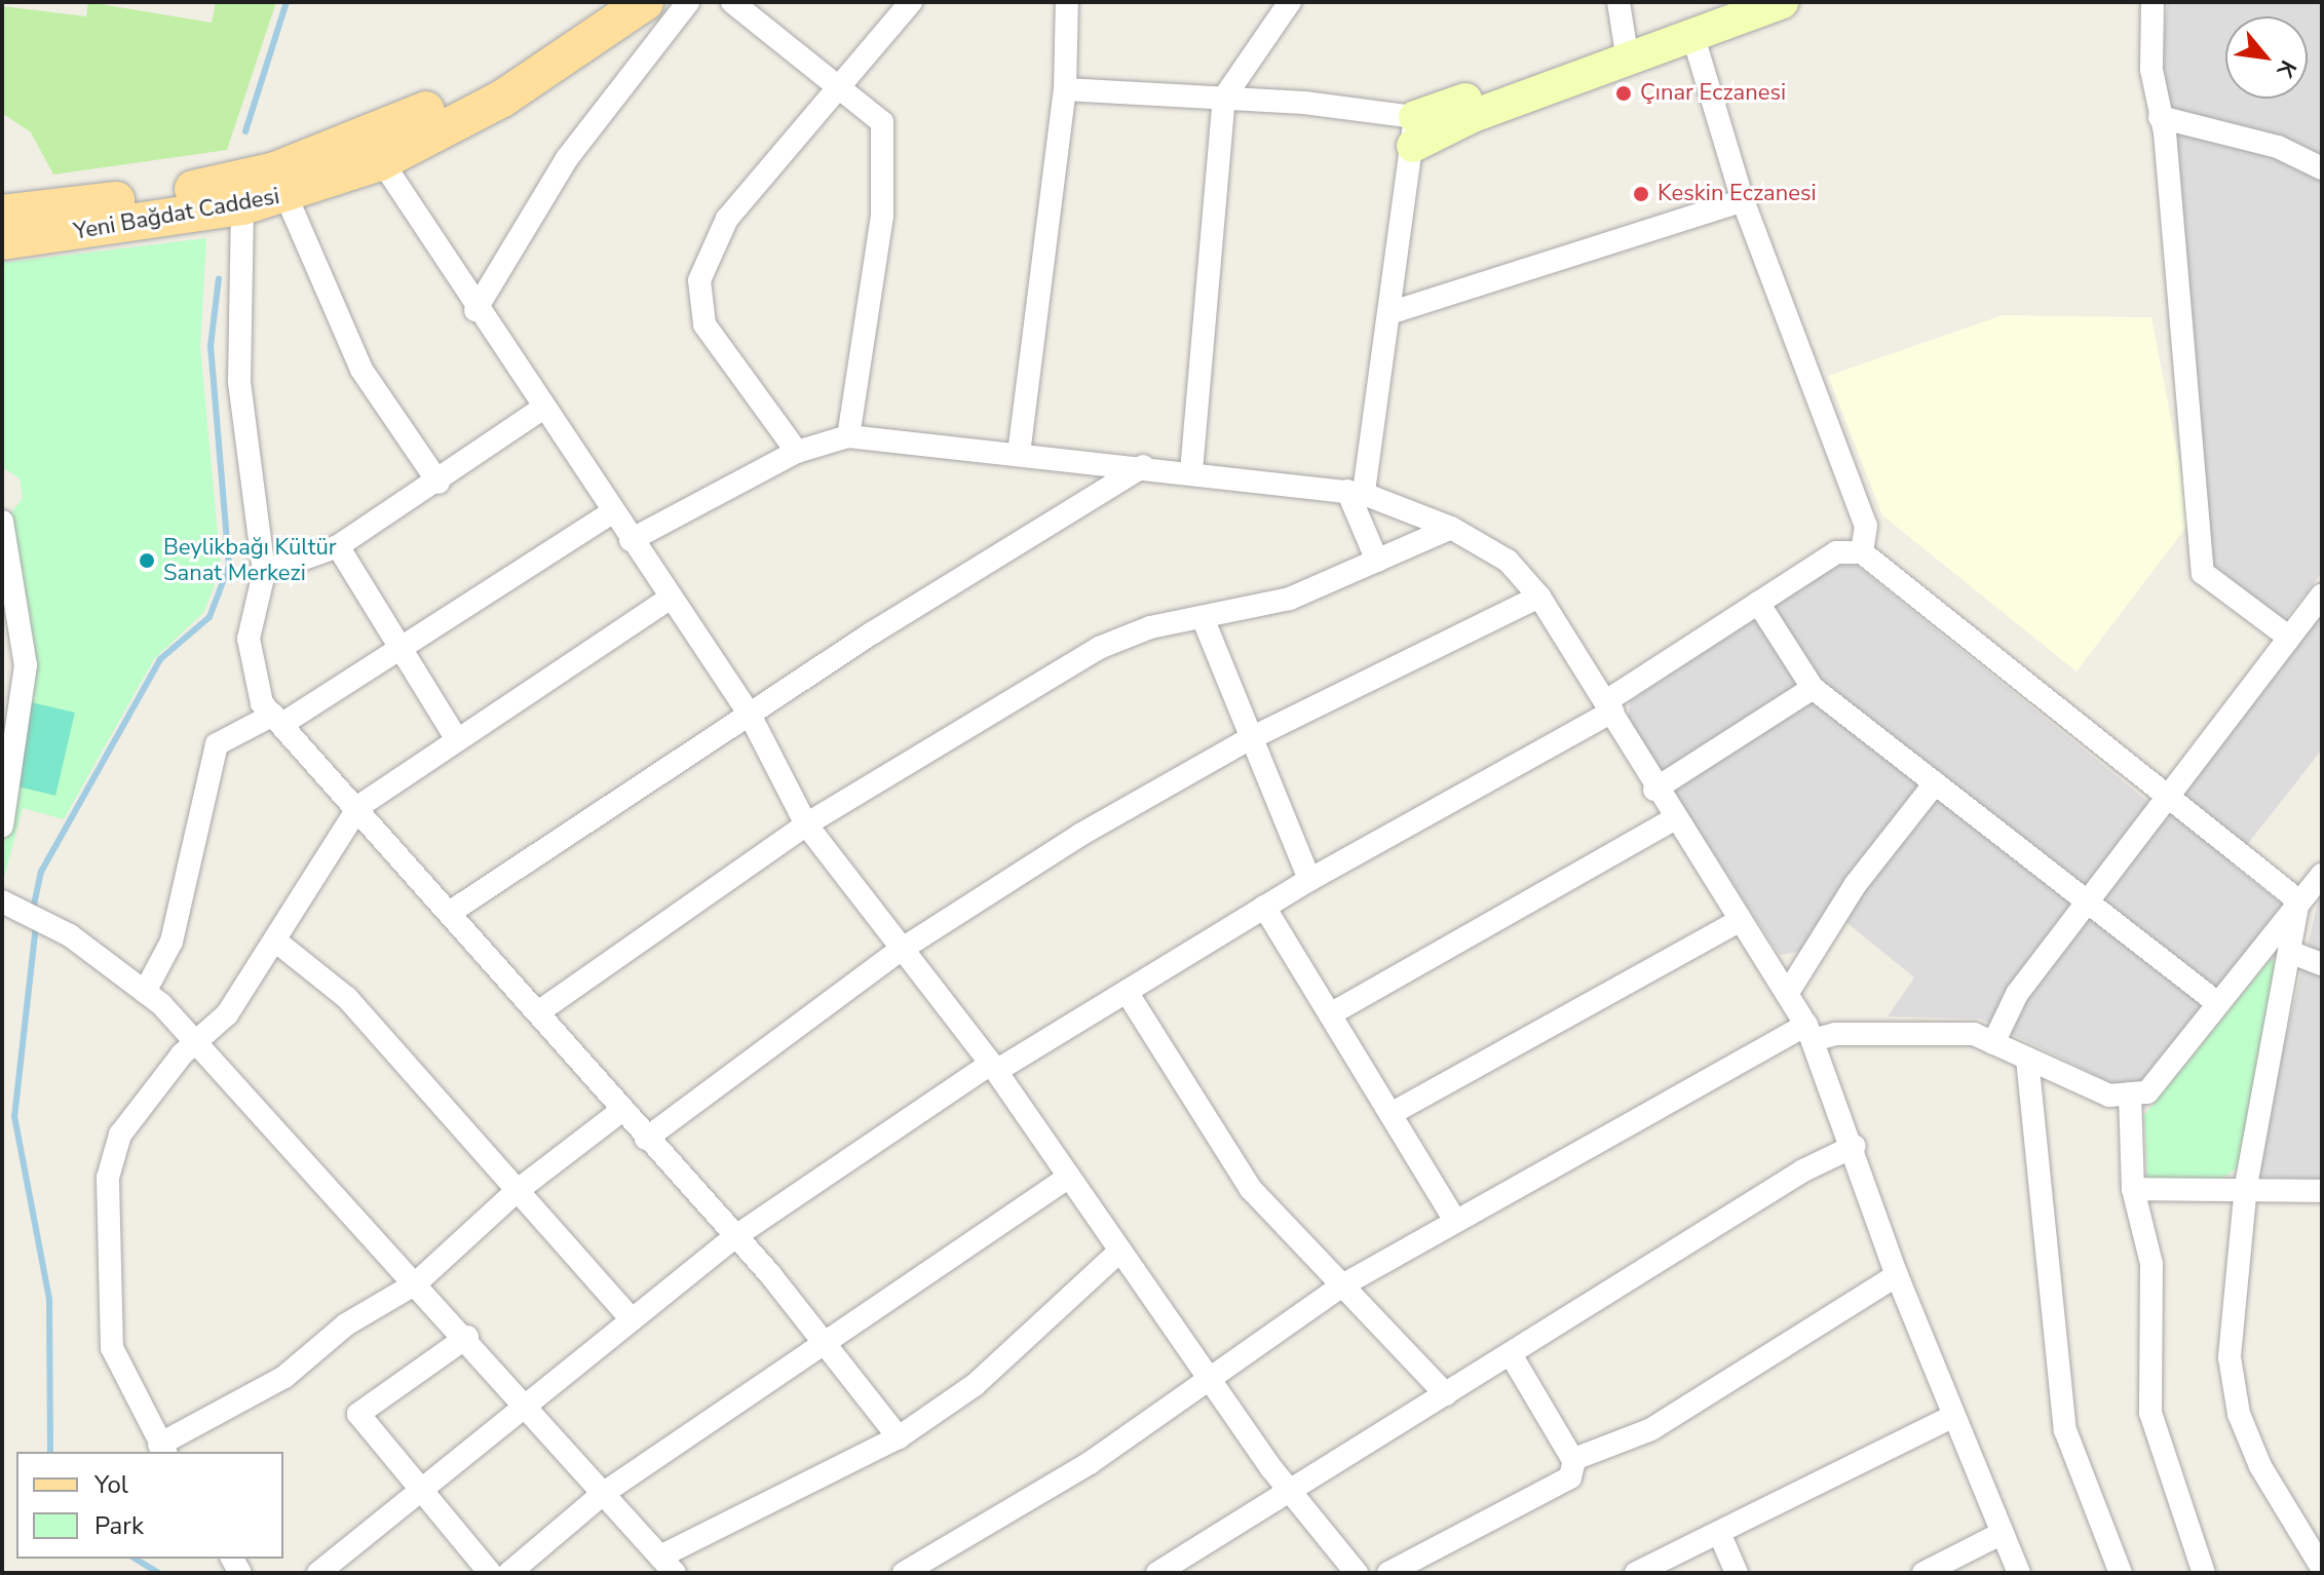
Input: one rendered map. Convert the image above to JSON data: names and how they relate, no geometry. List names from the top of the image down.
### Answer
{
  "streets": {
    "main road": ["Yeni Bağdat Caddesi"]
  },
  "places": ["Çınar Eczanesi", "Keskin Eczanesi", "Beylikbağı Kültür Sanat Merkezi"],
  "legend": ["Yol", "Park"],
  "north": "bottom right"
}
